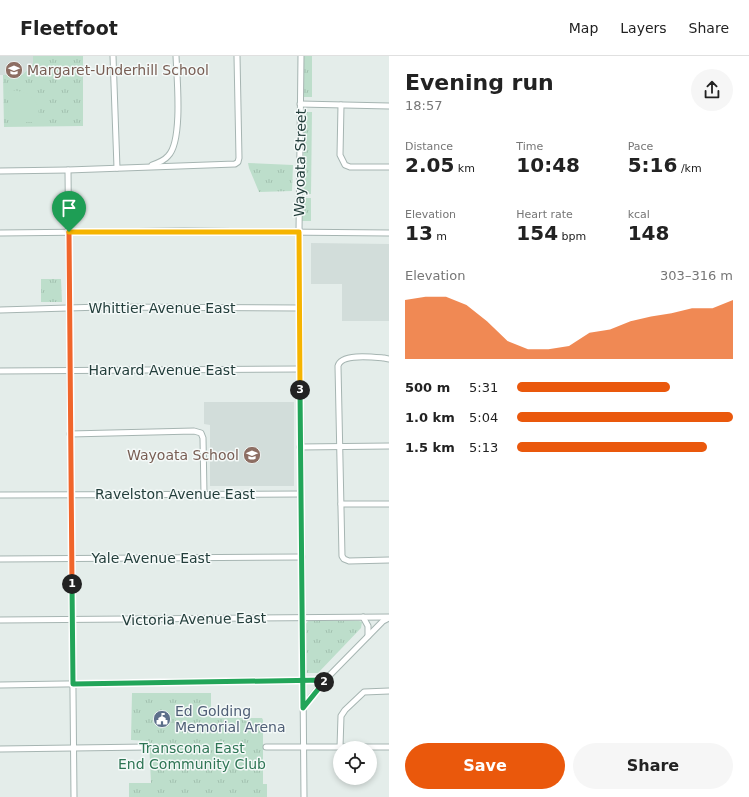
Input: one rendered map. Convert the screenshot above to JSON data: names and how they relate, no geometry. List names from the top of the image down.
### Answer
{
  "streets": {
    "street": [
      "Wayoata Street",
      "Whittier Avenue East",
      "Harvard Avenue East",
      "Ravelston Avenue East",
      "Yale Avenue East",
      "Victoria Avenue East"
    ]
  },
  "crossings": [
    ["Wayoata Street", "Whittier Avenue East"],
    ["Wayoata Street", "Harvard Avenue East"],
    ["Wayoata Street", "Ravelston Avenue East"],
    ["Wayoata Street", "Yale Avenue East"],
    ["Wayoata Street", "Victoria Avenue East"]
  ],
  "parks": ["Transcona East End Community Club"],
  "places": {
    "school or university": ["Margaret-Underhill School", "Wayoata School"],
    "public building": ["Ed Golding Memorial Arena"]
  },
  "page": {
    "header": "Fleetfoot",
    "nav": ["Map", "Layers", "Share"],
    "heading": ["Evening run", "18:57"],
    "stats": [
      ["Distance", "2.05 km"],
      ["Time", "10:48"],
      ["Pace", "5:16 /km"],
      ["Elevation", "13 m"],
      ["Heart rate", "154 bpm"],
      ["kcal", "148"]
    ],
    "chart": ["Elevation", "303–316 m"],
    "list": [
      {
        "name": "500 m",
        "note": "5:31"
      },
      {
        "name": "1.0 km",
        "note": "5:04"
      },
      {
        "name": "1.5 km",
        "note": "5:13"
      }
    ],
    "pins": ["3", "1", "2"],
    "buttons": ["Save", "Share"]
  }
}
